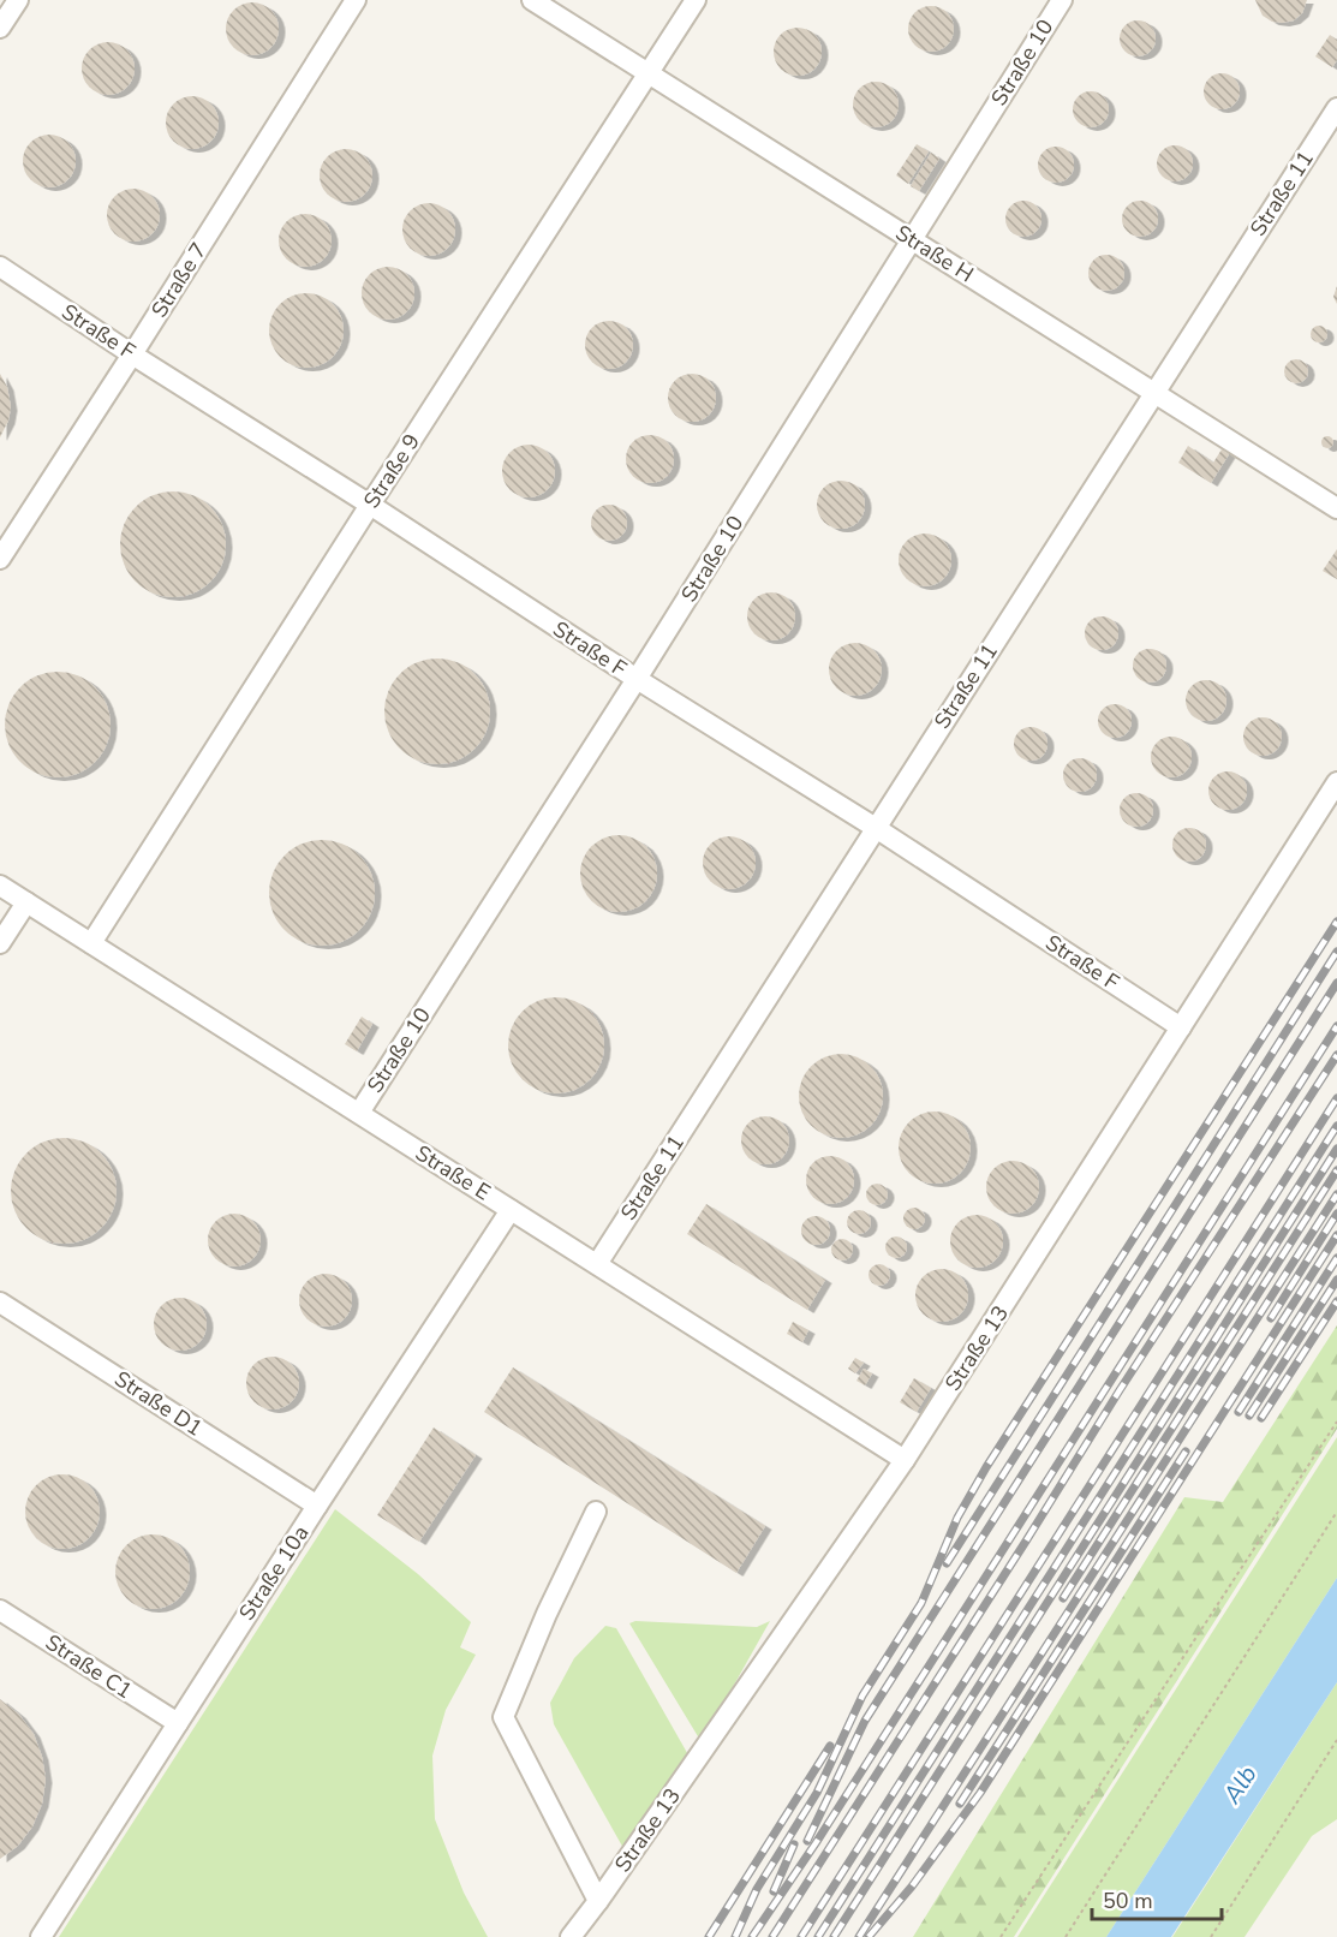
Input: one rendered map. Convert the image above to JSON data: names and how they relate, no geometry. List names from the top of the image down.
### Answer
{
  "streets": {
    "lane": [
      "Straße 10",
      "Straße 11",
      "Straße H",
      "Straße 7",
      "Straße F",
      "Straße 9",
      "Straße E",
      "Straße 13",
      "Straße D1",
      "Straße 10a",
      "Straße C1"
    ]
  },
  "crossings": [
    ["Straße 10", "Straße H"],
    ["Straße 10", "Straße F"],
    ["Straße 10", "Straße E"],
    ["Straße 11", "Straße H"],
    ["Straße 11", "Straße F"],
    ["Straße 11", "Straße E"],
    ["Straße H", "Straße 9"],
    ["Straße 7", "Straße F"],
    ["Straße F", "Straße 9"],
    ["Straße F", "Straße 13"],
    ["Straße 9", "Straße E"],
    ["Straße E", "Straße 13"],
    ["Straße E", "Straße 10a"],
    ["Straße D1", "Straße 10a"],
    ["Straße 10a", "Straße C1"]
  ],
  "water": ["Alb"],
  "scale_bar": "50 m"
}
